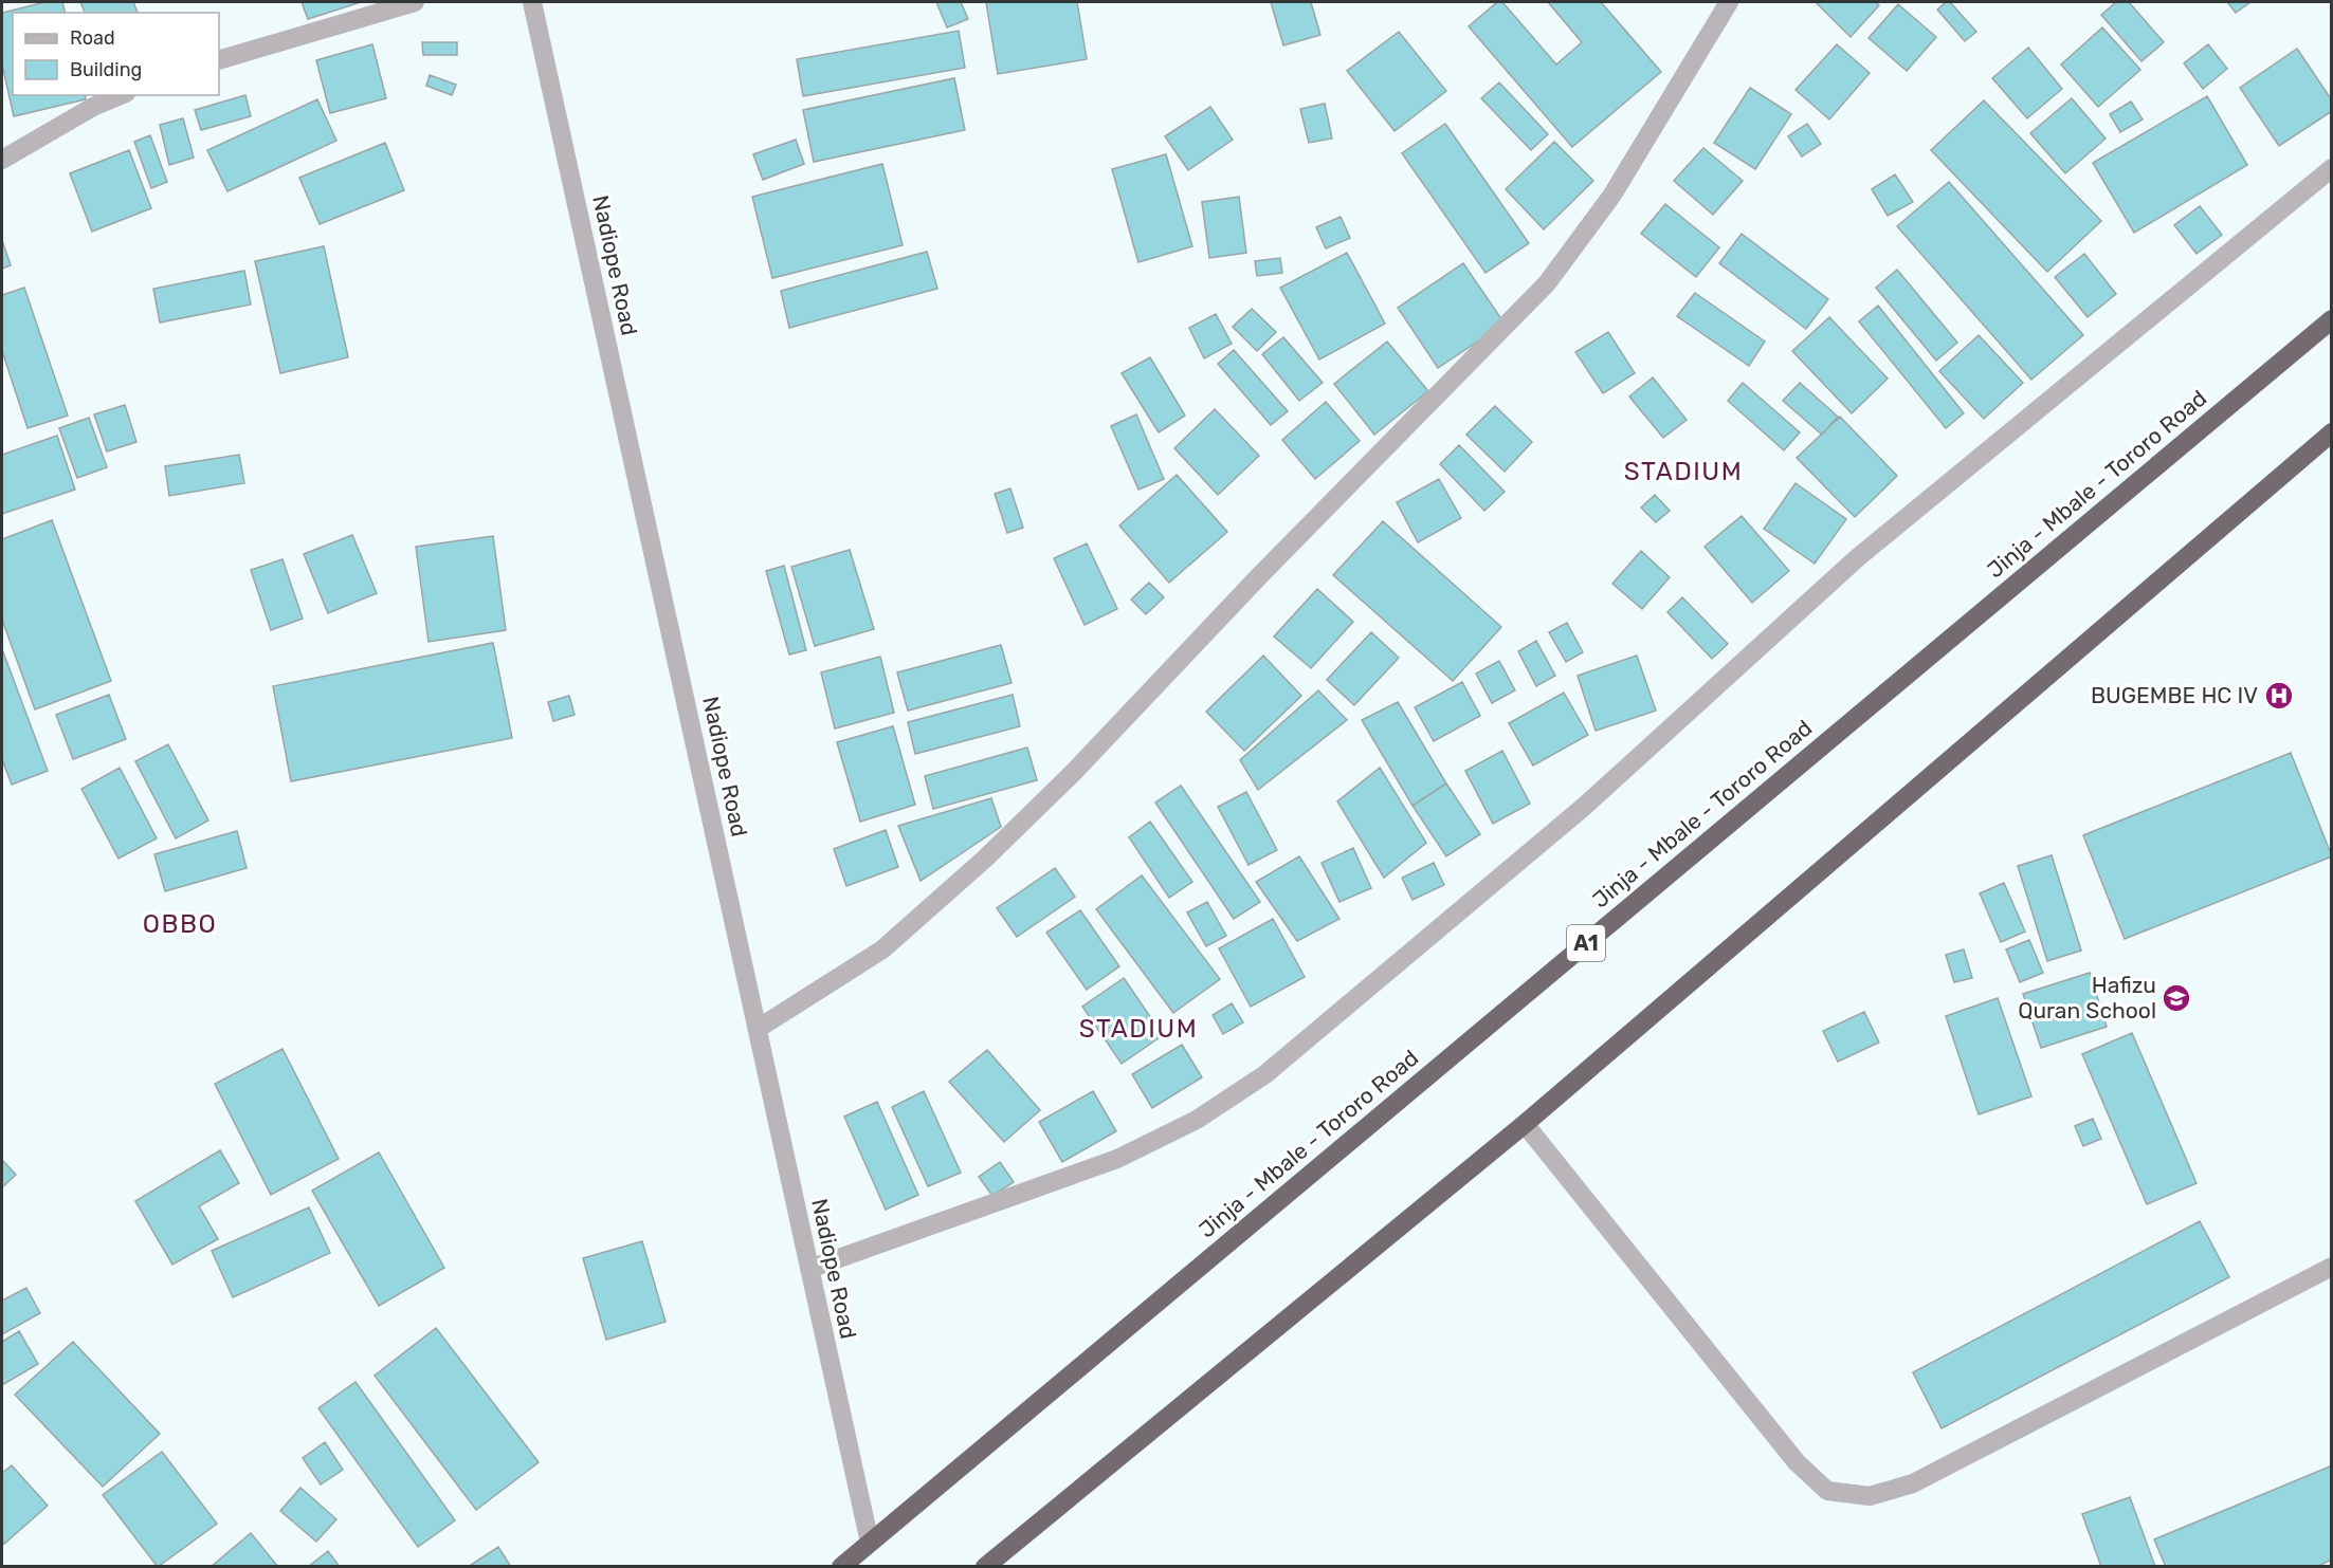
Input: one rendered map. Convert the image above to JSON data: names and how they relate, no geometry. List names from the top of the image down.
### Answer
{
  "streets": {
    "highway": ["Jinja - Mbale - Tororo Road", "A1"],
    "street": ["Nadiope Road"]
  },
  "crossings": [
    ["Nadiope Road", "Jinja - Mbale - Tororo Road"]
  ],
  "districts": ["STADIUM", "OBBO", "STADIUM"],
  "places": {
    "hospital": ["BUGEMBE HC IV"],
    "school or university": ["Hafizu Quran School"]
  },
  "legend": ["Road", "Building"]
}
